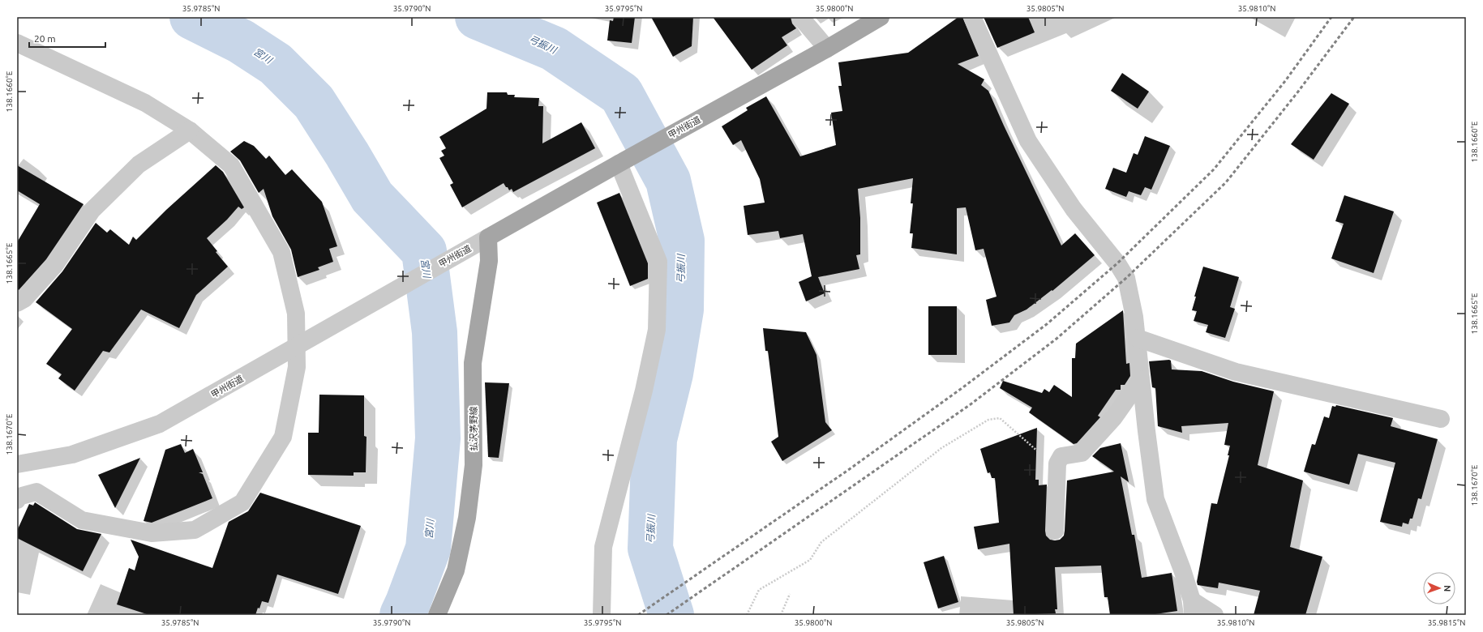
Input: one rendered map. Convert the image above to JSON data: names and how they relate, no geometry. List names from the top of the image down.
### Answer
{
  "streets": {
    "main road": ["甲州街道", "払沢茅野線"]
  },
  "crossings": [
    ["甲州街道", "払沢茅野線"]
  ],
  "water": ["弓振川", "宮川"],
  "scale_bar": "20 m",
  "north": "right",
  "coordinates": [
    "35.9785°N",
    "35.9790°N",
    "35.9795°N",
    "35.9800°N",
    "35.9805°N",
    "35.9810°N",
    "138.1660°E",
    "138.1665°E",
    "138.1670°E",
    "35.9815°N"
  ]
}
